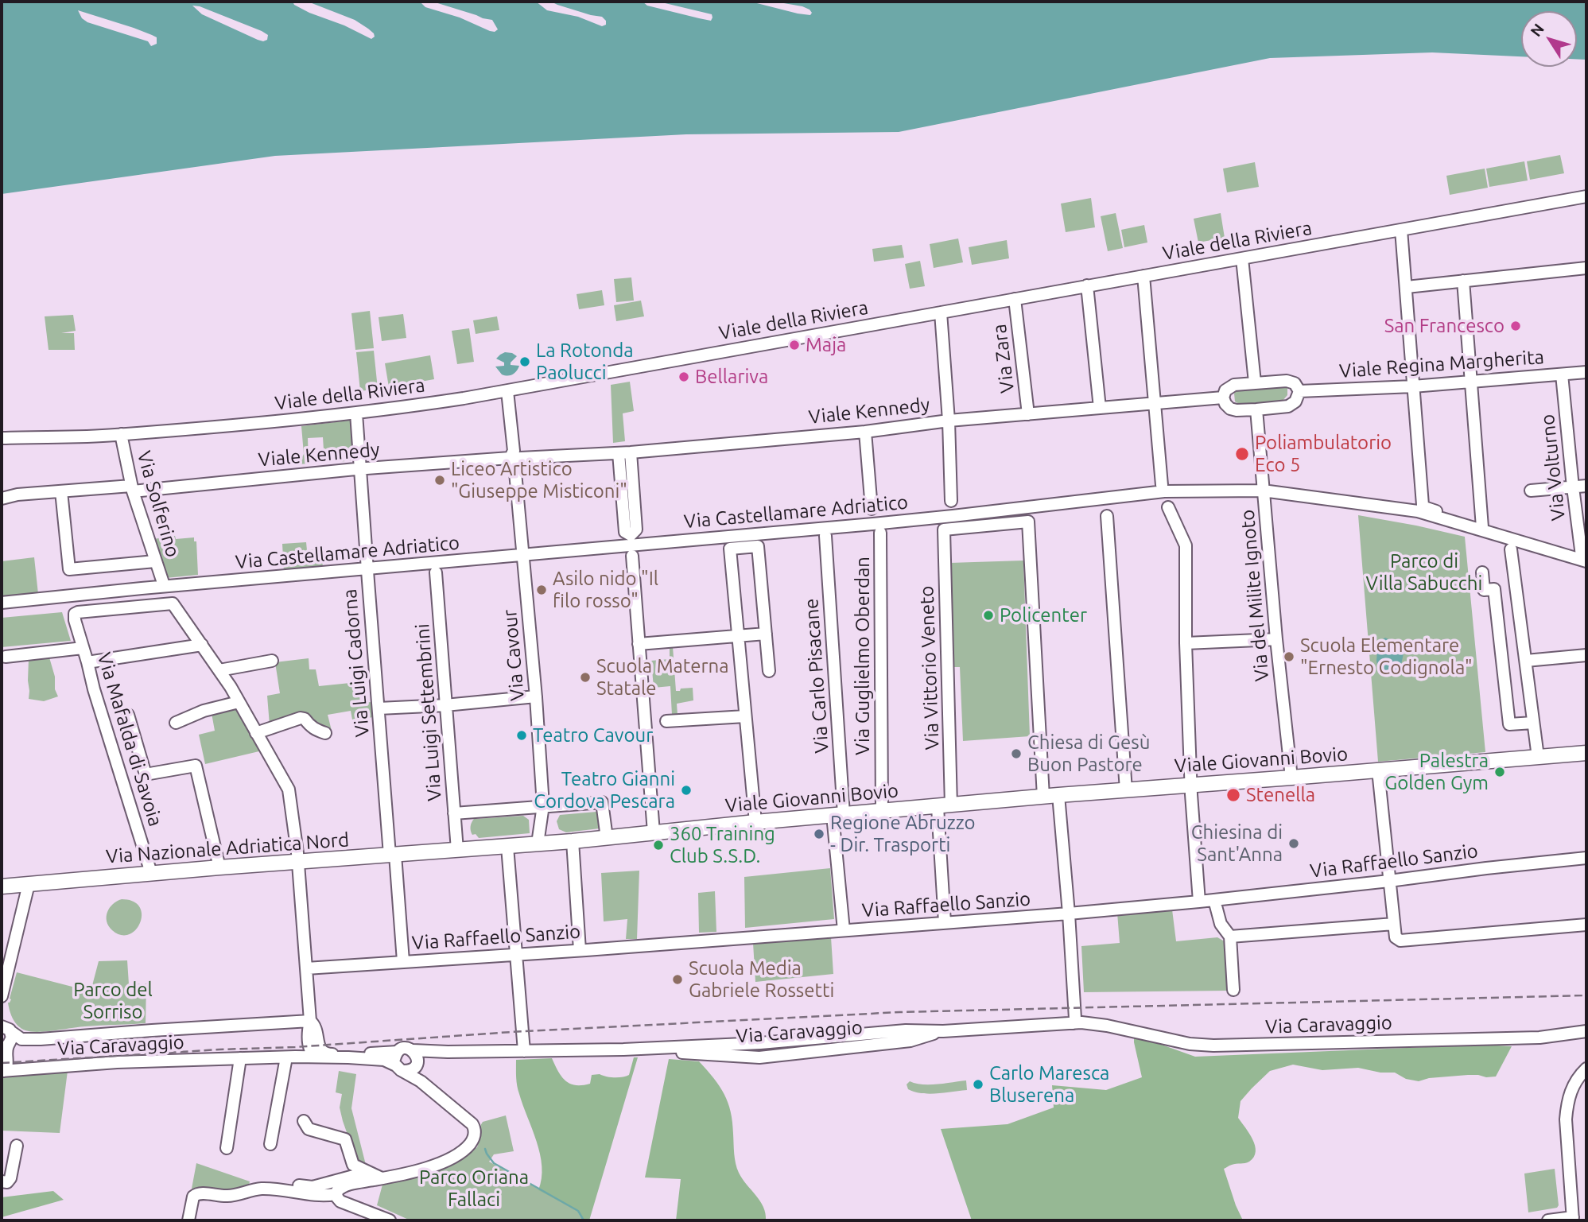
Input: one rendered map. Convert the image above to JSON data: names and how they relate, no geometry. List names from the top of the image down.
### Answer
{
  "streets": {
    "main road": ["Viale Giovanni Bovio", "Via Nazionale Adriatica Nord"],
    "street": [
      "Viale della Riviera",
      "Via Zara",
      "Viale Regina Margherita",
      "Viale Kennedy",
      "Via Volturno",
      "Via Solferino",
      "Via Castellamare Adriatico",
      "Via del Milite Ignoto",
      "Via Cavour",
      "Via Guglielmo Oberdan",
      "Via Luigi Cadorna",
      "Via Vittorio Veneto",
      "Via Carlo Pisacane",
      "Via Luigi Settembrini",
      "Via Mafalda di Savoia",
      "Via Raffaello Sanzio",
      "Via Caravaggio"
    ]
  },
  "crossings": [
    ["Viale della Riviera", "Via Zara"],
    ["Viale della Riviera", "Via Solferino"],
    ["Viale della Riviera", "Via Cavour"],
    ["Viale della Riviera", "Via Luigi Cadorna"],
    ["Via Zara", "Viale Kennedy"],
    ["Viale Regina Margherita", "Via Volturno"],
    ["Viale Kennedy", "Via Solferino"],
    ["Viale Kennedy", "Via Cavour"],
    ["Viale Kennedy", "Via Luigi Cadorna"],
    ["Via Volturno", "Via Castellamare Adriatico"],
    ["Via Castellamare Adriatico", "Via del Milite Ignoto"],
    ["Via Castellamare Adriatico", "Via Cavour"],
    ["Via Castellamare Adriatico", "Via Luigi Cadorna"],
    ["Via del Milite Ignoto", "Viale Giovanni Bovio"],
    ["Via Cavour", "Viale Giovanni Bovio"],
    ["Via Cavour", "Via Nazionale Adriatica Nord"],
    ["Via Guglielmo Oberdan", "Viale Giovanni Bovio"],
    ["Via Luigi Cadorna", "Via Nazionale Adriatica Nord"],
    ["Via Luigi Cadorna", "Via Raffaello Sanzio"],
    ["Via Vittorio Veneto", "Viale Giovanni Bovio"],
    ["Via Vittorio Veneto", "Via Raffaello Sanzio"],
    ["Via Carlo Pisacane", "Viale Giovanni Bovio"],
    ["Via Carlo Pisacane", "Via Raffaello Sanzio"],
    ["Via Luigi Settembrini", "Via Nazionale Adriatica Nord"],
    ["Via Mafalda di Savoia", "Via Nazionale Adriatica Nord"],
    ["Viale Giovanni Bovio", "Via Nazionale Adriatica Nord"]
  ],
  "parks": ["Parco di Villa Sabucchi", "Parco del Sorriso", "Parco Oriana Fallaci"],
  "places": [
    "San Francesco",
    "Maja",
    "La Rotonda Paolucci",
    "Bellariva",
    "Poliambulatorio Eco 5",
    "Liceo Artistico \"Giuseppe Misticoni\"",
    "Asilo nido \"Il filo rosso\"",
    "Policenter",
    "Scuola Elementare \"Ernesto Codignola\"",
    "Scuola Materna Statale",
    "Teatro Cavour",
    "Chiesa di Gesù Buon Pastore",
    "Palestra Golden Gym",
    "Teatro Gianni Cordova Pescara",
    "Stenella",
    "Regione Abruzzo - Dir. Trasporti",
    "Chiesina di Sant'Anna",
    "360 Training Club S.S.D.",
    "Scuola Media Gabriele Rossetti",
    "Carlo Maresca Bluserena"
  ],
  "north": "top left"
}
